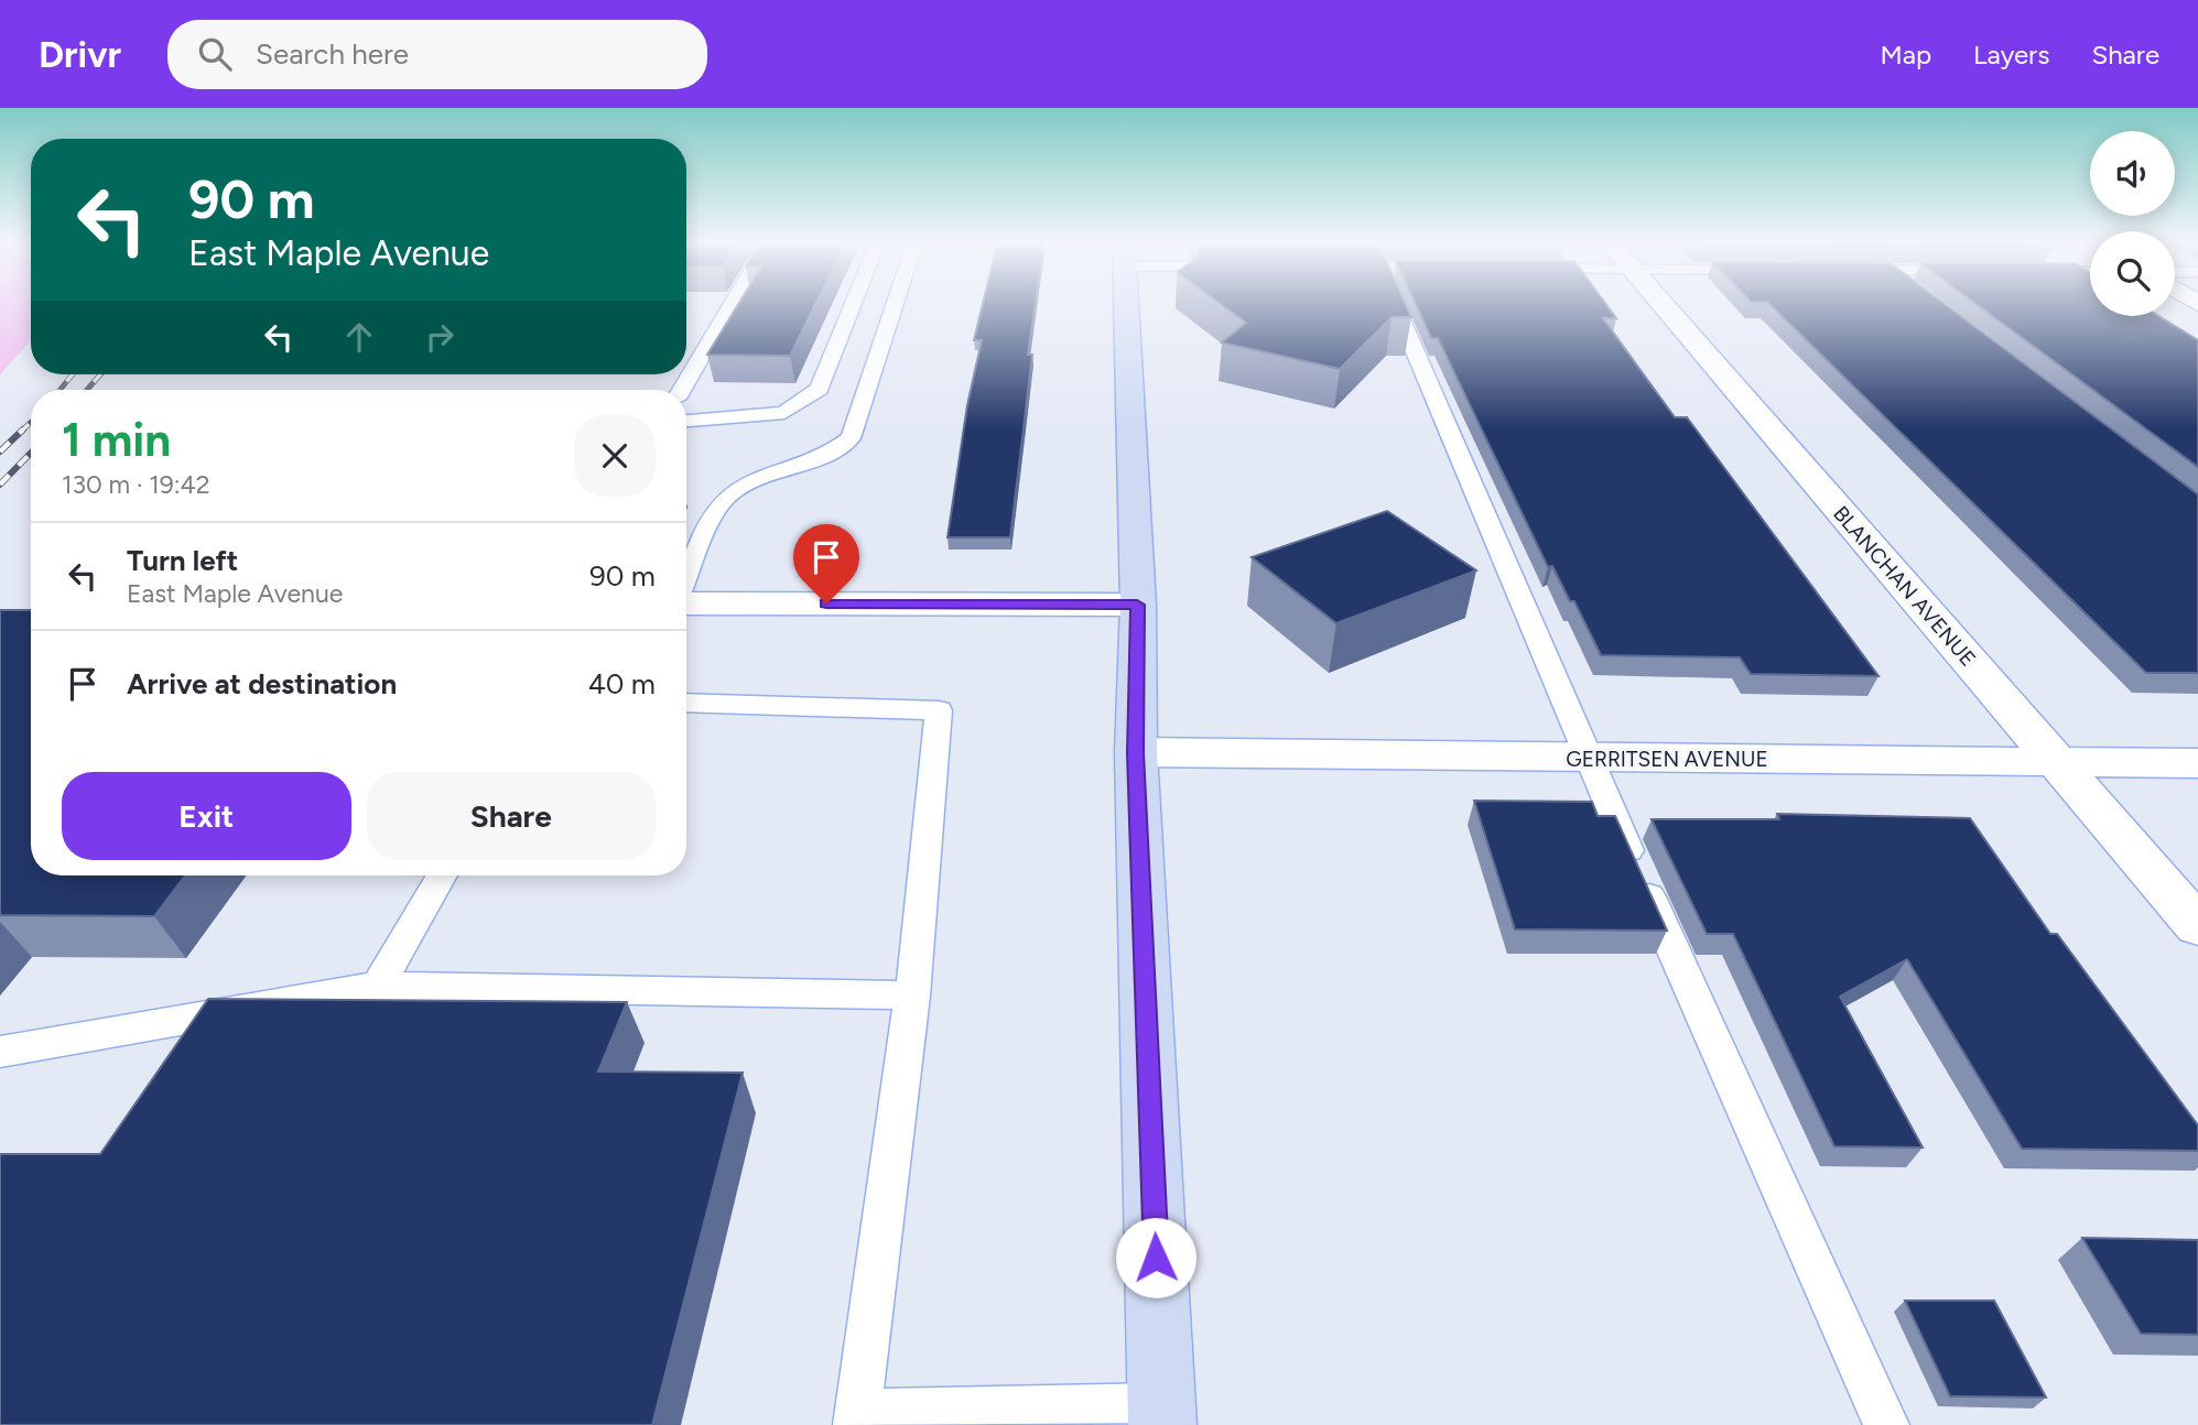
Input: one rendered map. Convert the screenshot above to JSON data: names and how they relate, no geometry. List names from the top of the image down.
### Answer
{
  "streets": {
    "street": ["BLANCHAN AVENUE", "GERRITSEN AVENUE"]
  },
  "crossings": [
    ["BLANCHAN AVENUE", "GERRITSEN AVENUE"]
  ],
  "page": {
    "header": "Drivr",
    "search": "Search here",
    "nav": ["Map", "Layers", "Share"],
    "turn": ["90 m", "East Maple Avenue"],
    "heading": ["1 min", "130 m · 19:42"],
    "list": [
      {
        "name": "Turn left",
        "note": "East Maple Avenue",
        "value": "90 m"
      },
      {
        "name": "Arrive at destination",
        "value": "40 m"
      }
    ],
    "buttons": ["Exit", "Share"]
  }
}
